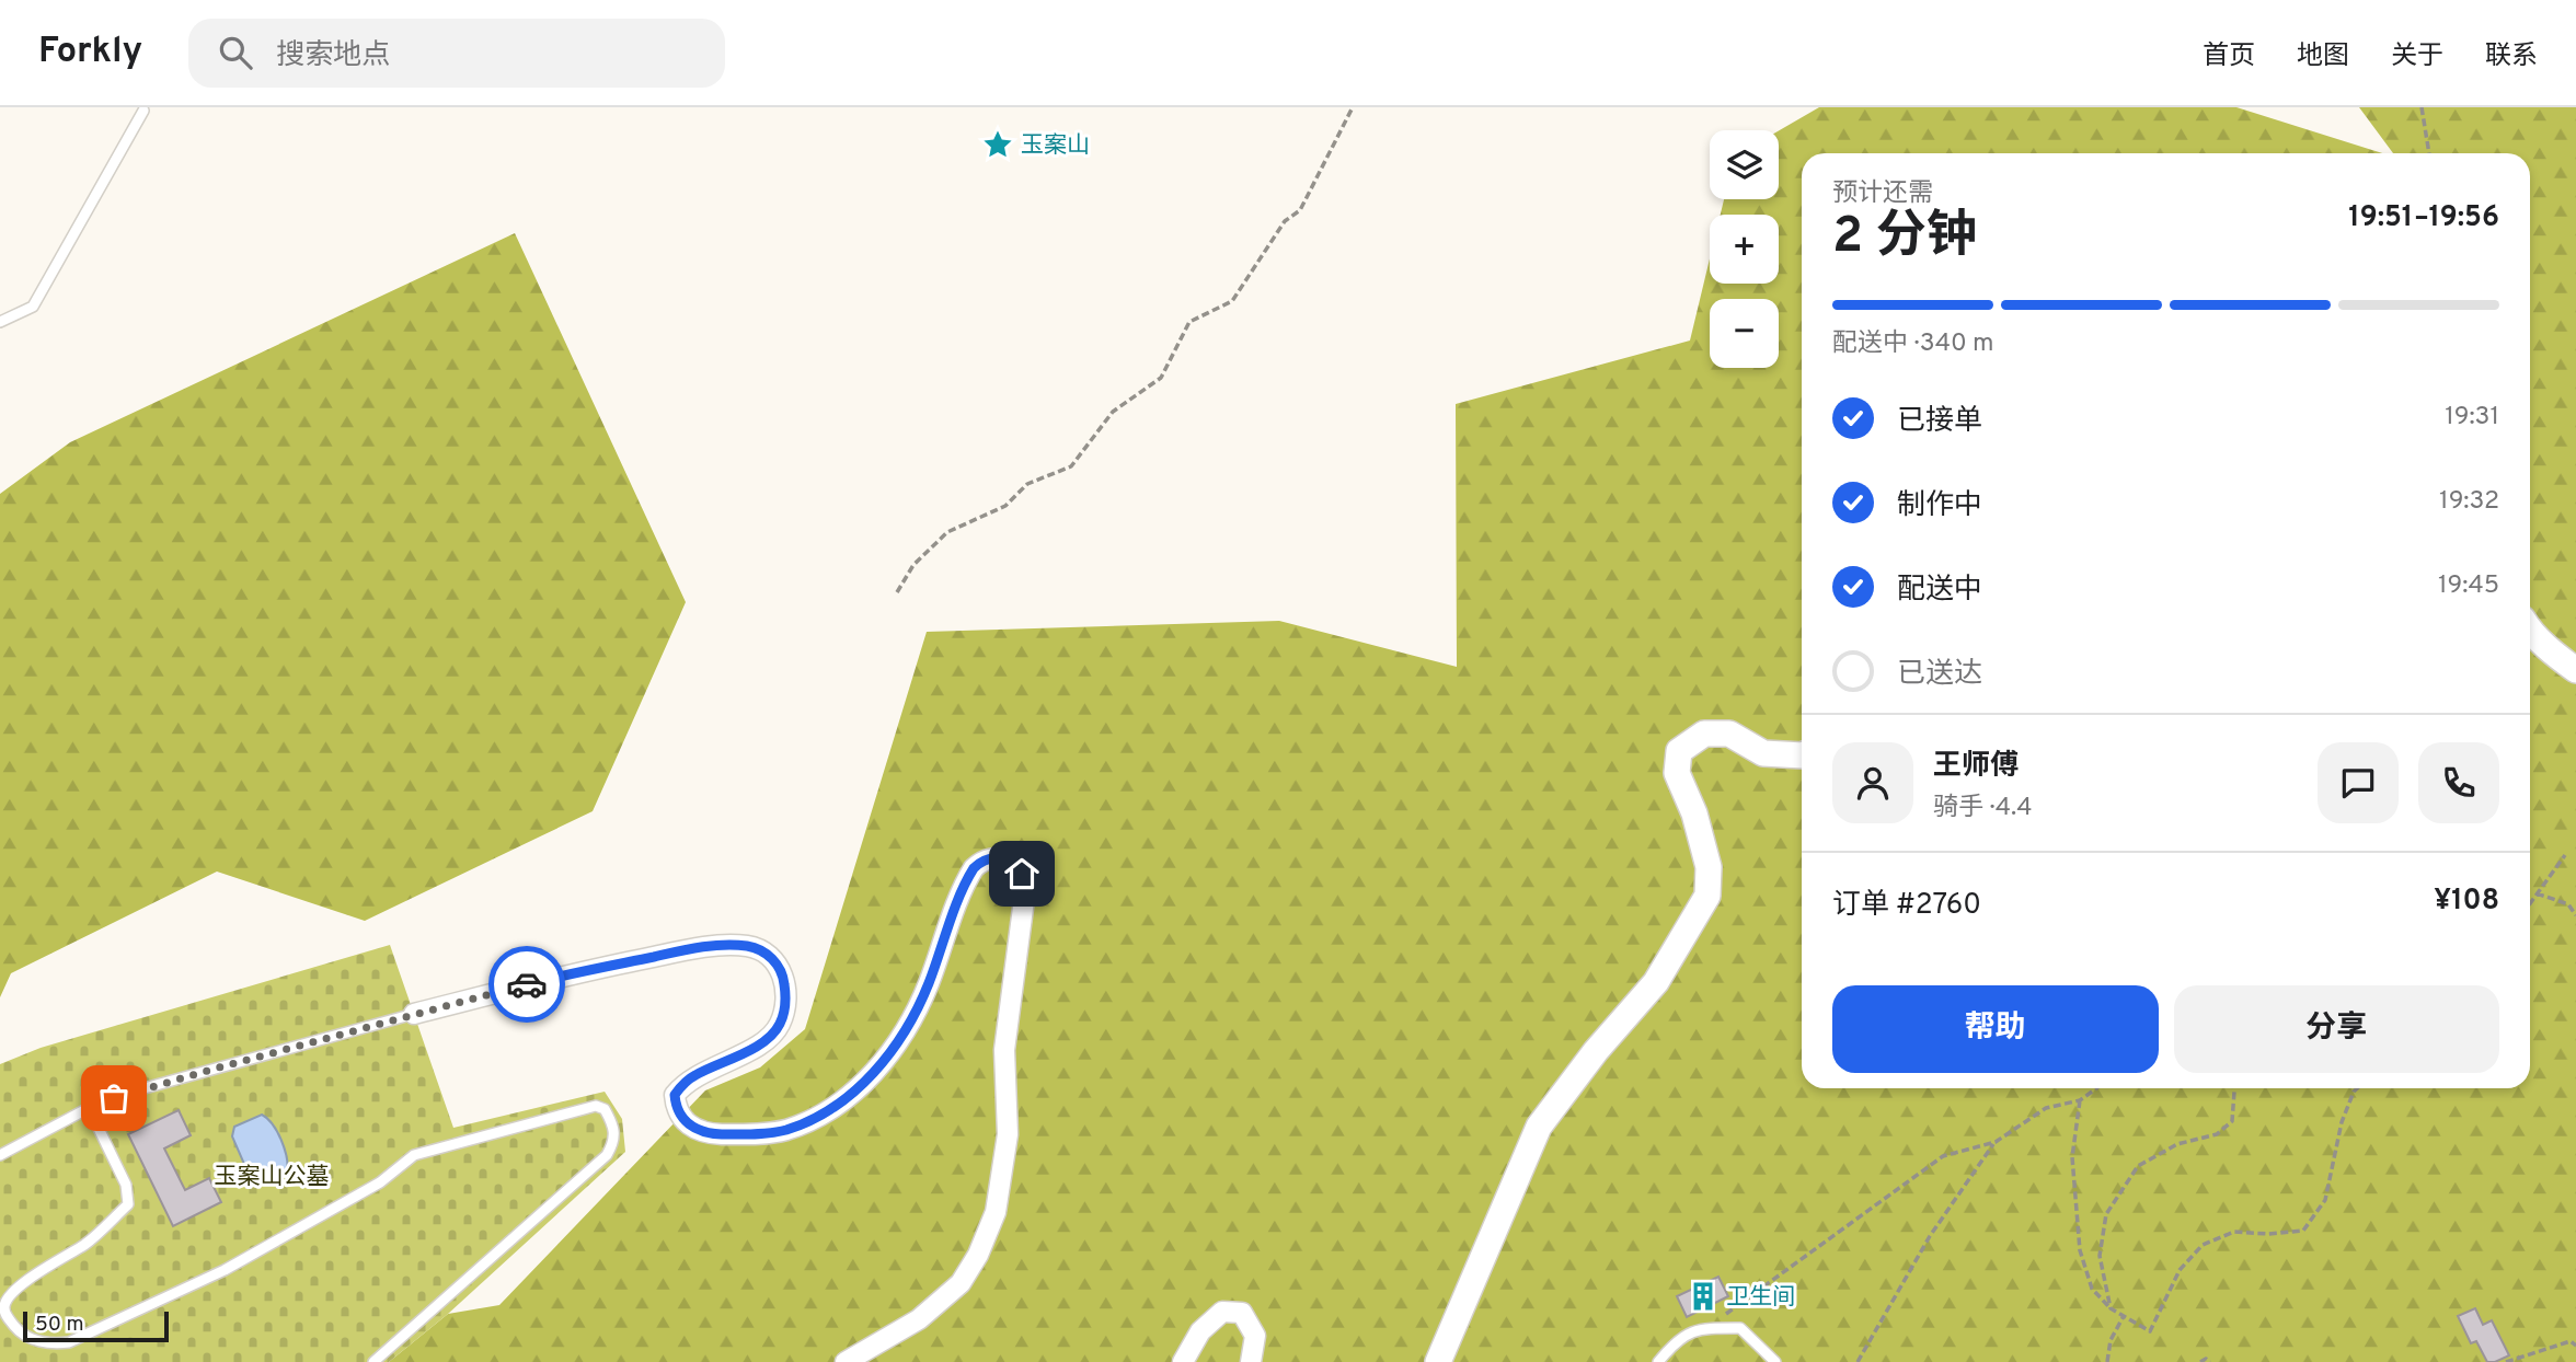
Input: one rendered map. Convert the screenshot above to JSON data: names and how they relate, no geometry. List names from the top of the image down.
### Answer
{
  "parks": ["玉案山公墓"],
  "places": {
    "place": ["玉案山"],
    "building": ["卫生间"]
  },
  "scale_bar": "50 m",
  "page": {
    "header": "Forkly",
    "search": "搜索地点",
    "nav": [
      "首页",
      "地图",
      "关于",
      "联系"
    ],
    "map_buttons": ["+", "−"],
    "heading": ["2 分钟", "预计还需", "19:51–19:56"],
    "panel": [
      "王师傅",
      "骑手 · 4.4",
      "订单 #2760",
      "¥108"
    ],
    "bar": "配送中 · 340 m",
    "list": [
      ["已接单", "19:31"],
      ["制作中", "19:32"],
      ["配送中", "19:45"],
      "已送达"
    ],
    "buttons": ["帮助", "分享"],
    "scale": "50 m"
  }
}
